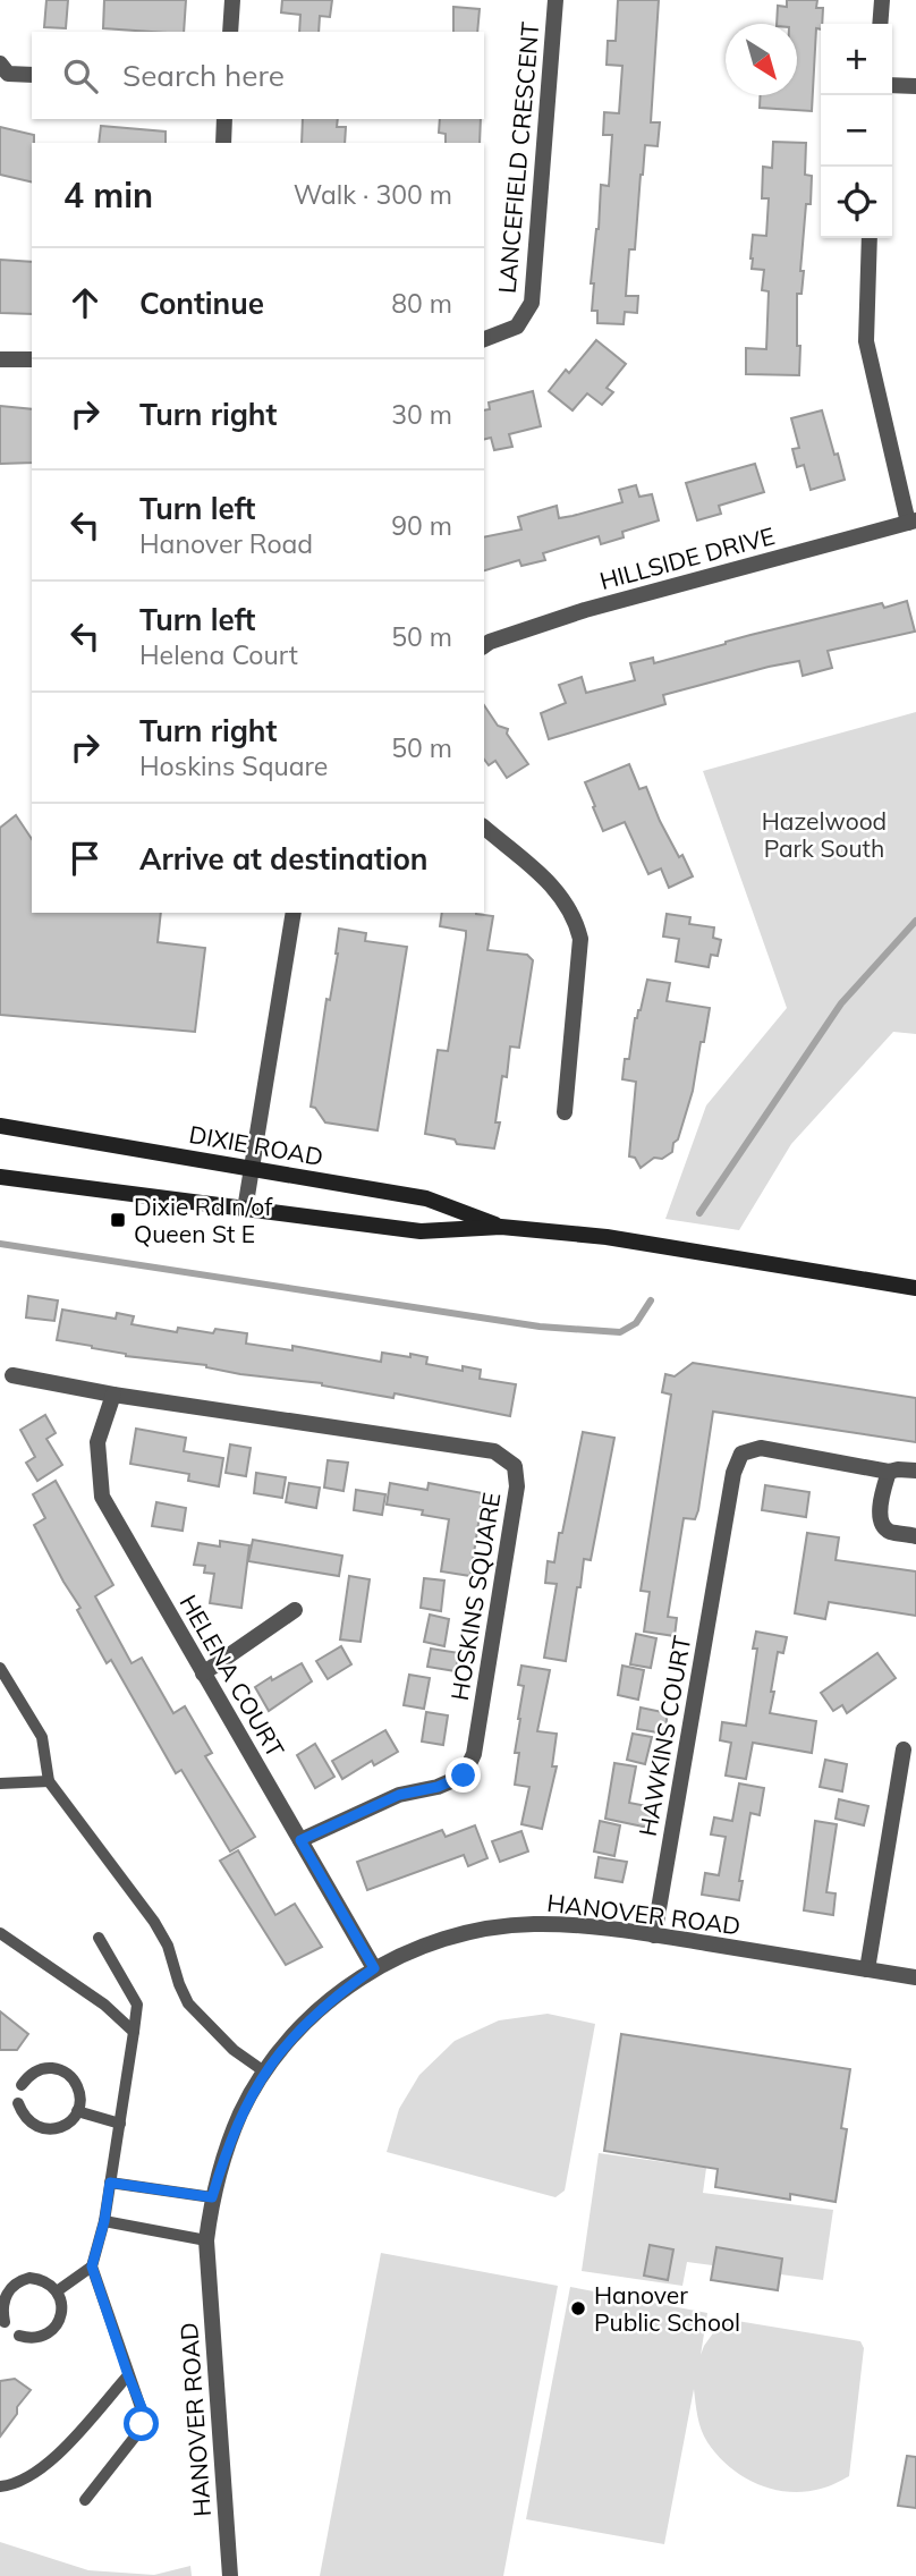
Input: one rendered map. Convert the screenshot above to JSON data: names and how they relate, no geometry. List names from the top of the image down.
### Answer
{
  "streets": {
    "main road": ["DIXIE ROAD"],
    "street": [
      "LANCEFIELD CRESCENT",
      "HILLSIDE DRIVE",
      "HOSKINS SQUARE",
      "HELENA COURT",
      "HAWKINS COURT",
      "HANOVER ROAD"
    ]
  },
  "crossings": [
    ["HOSKINS SQUARE", "HELENA COURT"],
    ["HELENA COURT", "HANOVER ROAD"],
    ["HAWKINS COURT", "HANOVER ROAD"]
  ],
  "parks": ["Hazelwood Park South"],
  "places": {
    "transit": ["Dixie Rd n/of Queen St E"],
    "other": ["Hanover Public School"]
  },
  "north": "bottom right",
  "page": {
    "map_buttons": ["+", "−"],
    "search": "Search here",
    "heading": ["4 min", "Walk · 300 m"],
    "list": [
      ["Continue", "80 m"],
      ["Turn right", "30 m"],
      ["Turn left", "Hanover Road", "90 m"],
      ["Turn left", "Helena Court", "50 m"],
      ["Turn right", "Hoskins Square", "50 m"],
      "Arrive at destination"
    ]
  }
}
